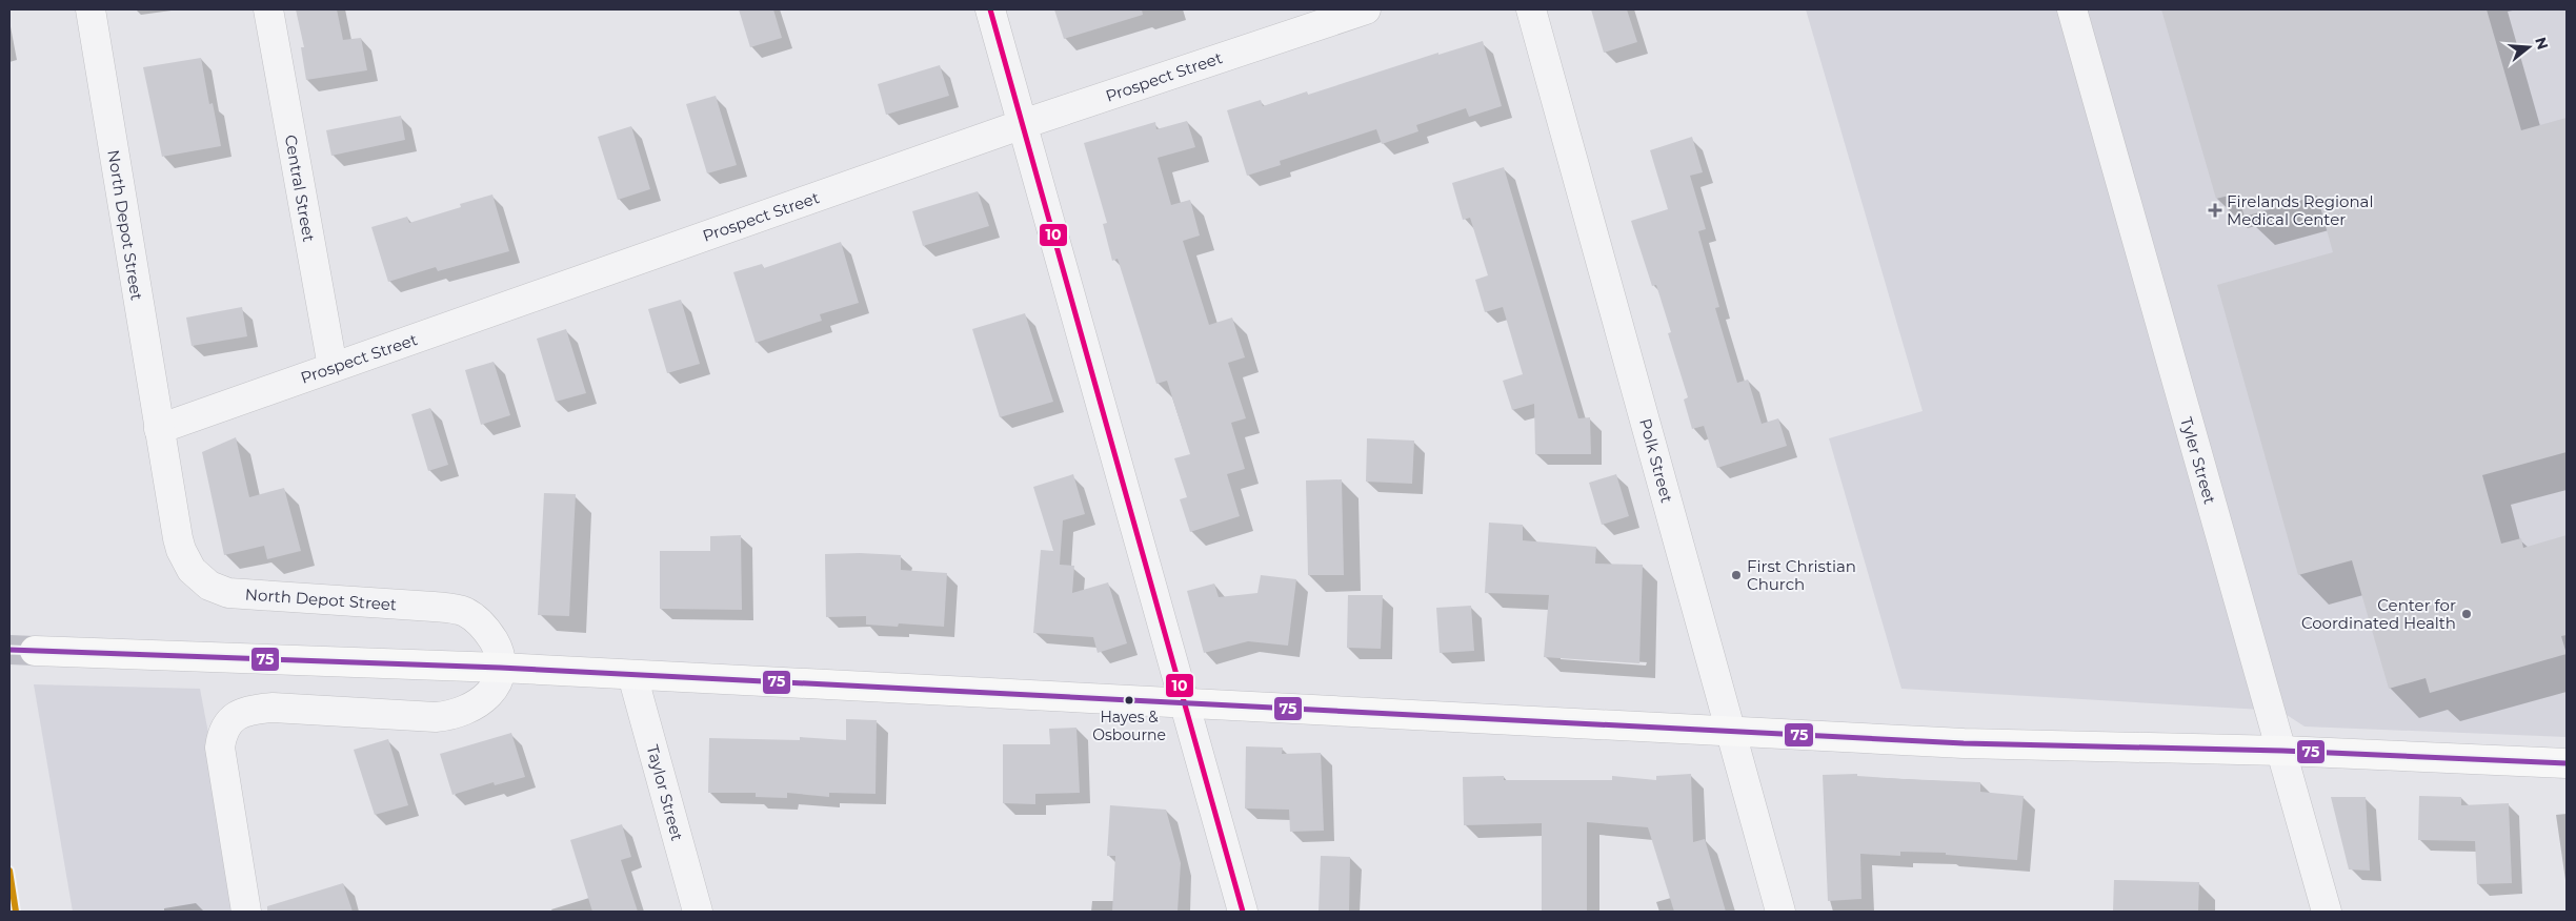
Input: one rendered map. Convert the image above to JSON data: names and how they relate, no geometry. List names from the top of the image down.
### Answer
{
  "streets": {
    "street": [
      "Prospect Street",
      "Central Street",
      "North Depot Street",
      "Polk Street",
      "Tyler Street",
      "Taylor Street"
    ]
  },
  "crossings": [
    ["Prospect Street", "Central Street"],
    ["Prospect Street", "North Depot Street"]
  ],
  "places": {
    "health": ["Firelands Regional Medical Center"],
    "other": ["First Christian Church", "Center for Coordinated Health", "Hayes & Osbourne"]
  },
  "lines": ["transit line 10", "transit line 75"],
  "north": "right"
}
